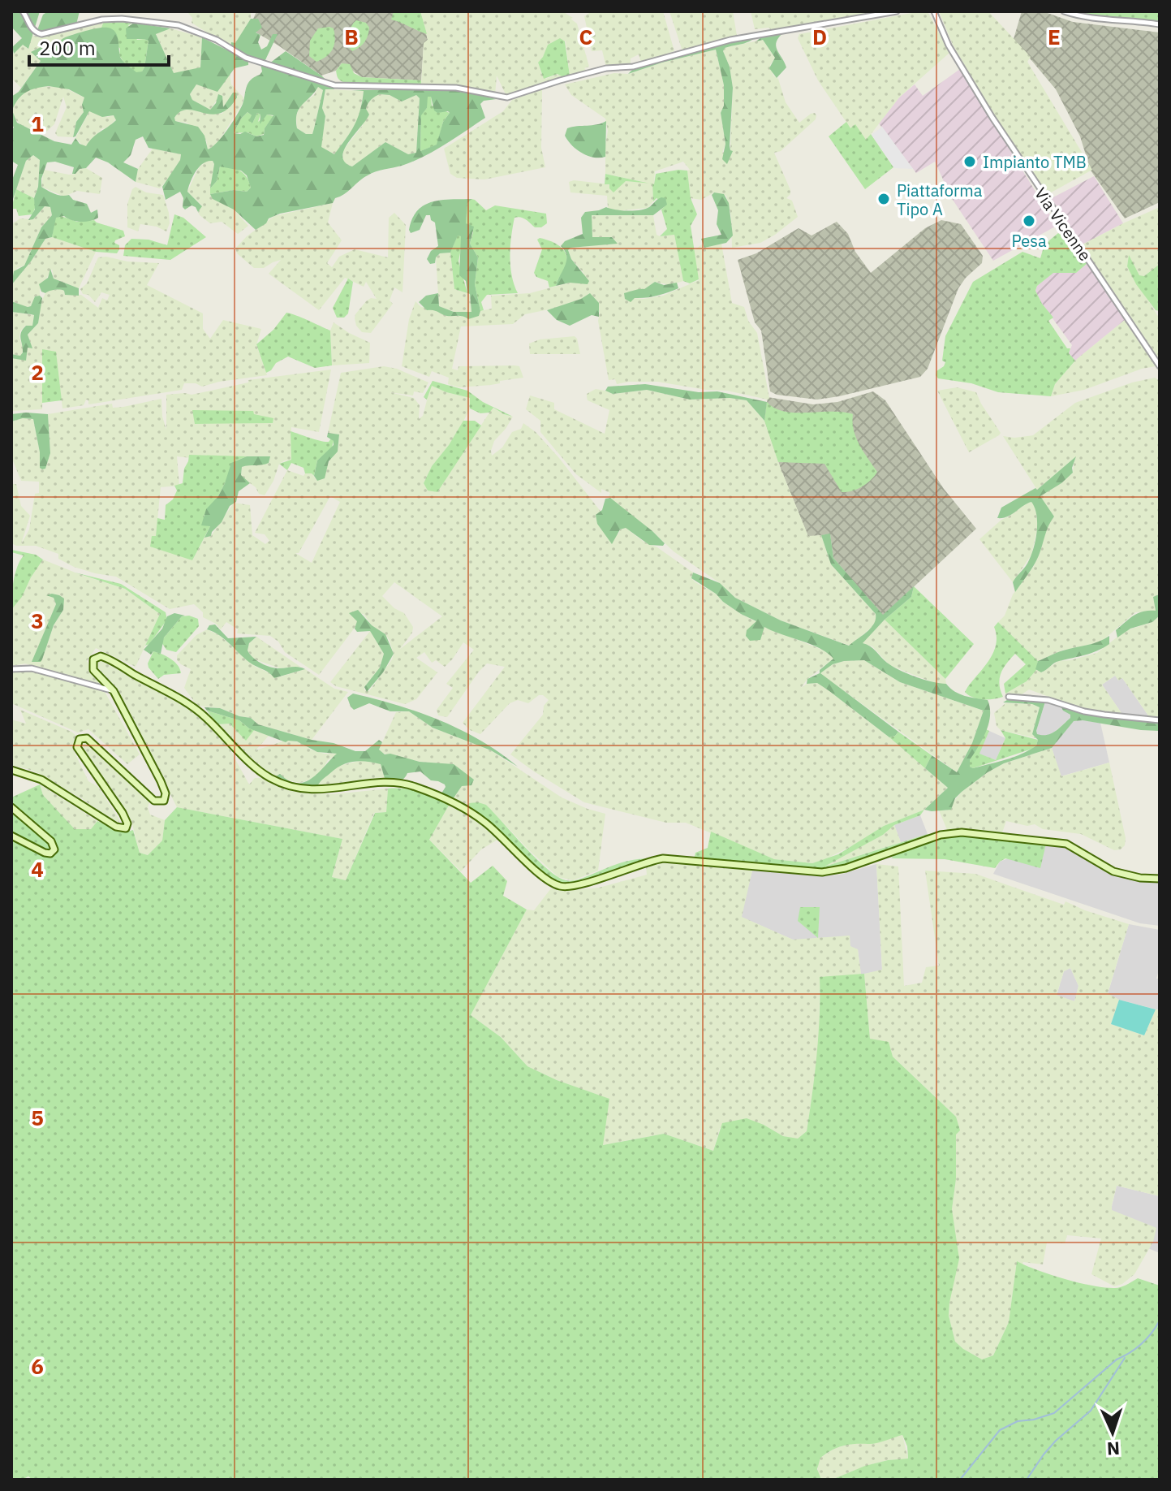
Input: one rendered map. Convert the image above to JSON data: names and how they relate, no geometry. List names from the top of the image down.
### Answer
{
  "streets": {
    "street": ["Via Vicenne"]
  },
  "places": ["Impianto TMB", "Piattaforma Tipo A", "Pesa"],
  "scale_bar": "200 m",
  "north": "bottom",
  "grid": {
    "columns": [
      "B",
      "C",
      "D",
      "E"
    ],
    "rows": [
      "1",
      "2",
      "3",
      "4",
      "5",
      "6"
    ]
  }
}
